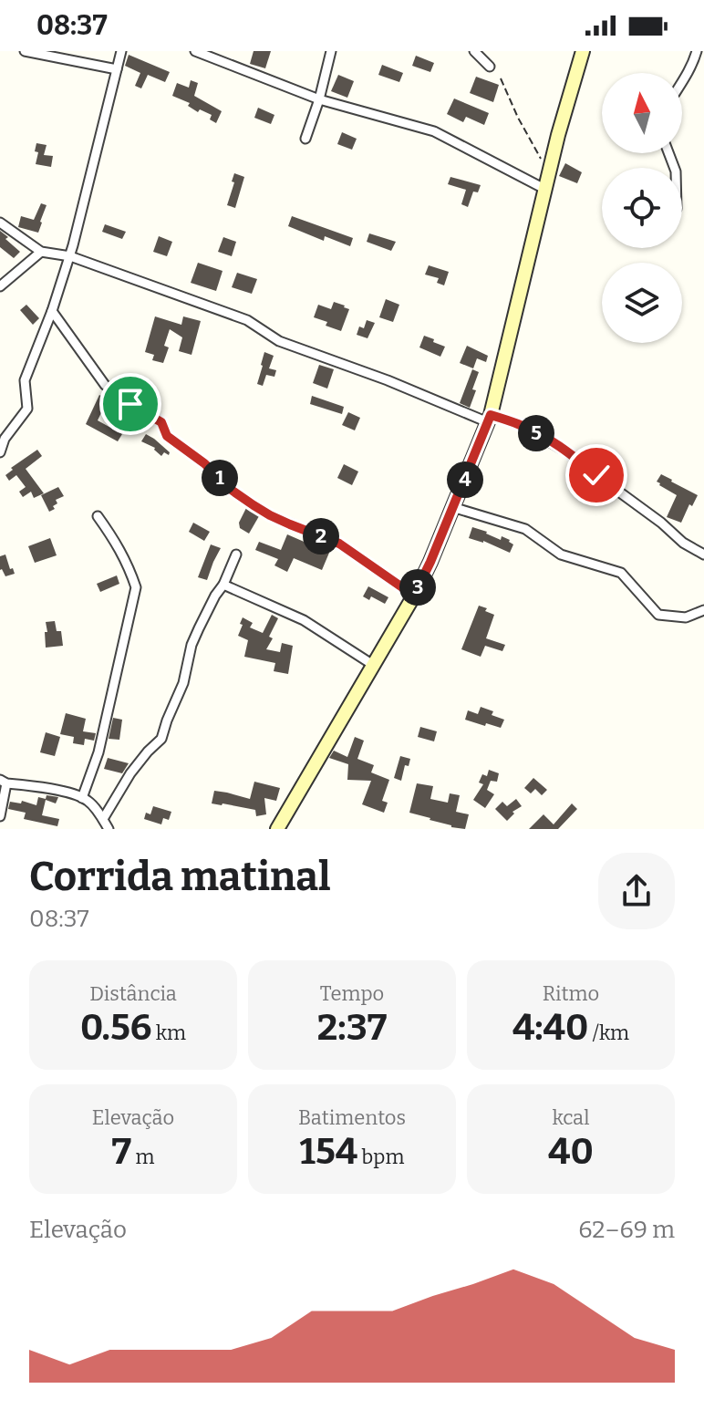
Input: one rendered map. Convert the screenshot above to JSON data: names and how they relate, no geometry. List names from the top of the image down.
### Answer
{
  "north": "top",
  "page": {
    "status": "08:37",
    "pins": [
      "5",
      "1",
      "4",
      "2",
      "3"
    ],
    "heading": ["Corrida matinal", "08:37"],
    "stats": [
      ["Distância", "0.56 km"],
      ["Tempo", "2:37"],
      ["Ritmo", "4:40 /km"],
      ["Elevação", "7 m"],
      ["Batimentos", "154 bpm"],
      ["kcal", "40"]
    ],
    "chart": ["Elevação", "62–69 m"]
  }
}
